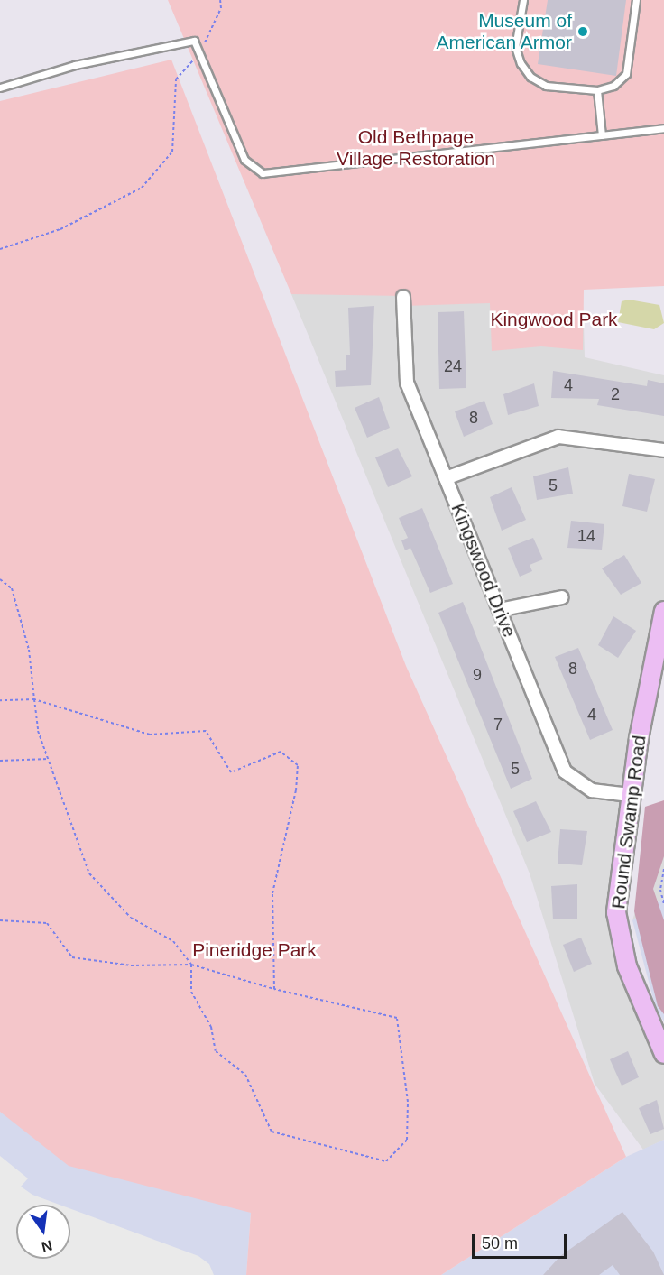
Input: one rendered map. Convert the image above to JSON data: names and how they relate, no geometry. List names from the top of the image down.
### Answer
{
  "streets": {
    "main road": ["Round Swamp Road"],
    "street": ["Kingswood Drive"]
  },
  "crossings": [
    ["Kingswood Drive", "Round Swamp Road"]
  ],
  "parks": ["Old Bethpage Village Restoration", "Kingwood Park", "Pineridge Park"],
  "places": ["Museum of American Armor"],
  "house_numbers": [
    "24",
    "4",
    "2",
    "8",
    "5",
    "14",
    "8",
    "9",
    "4",
    "7",
    "5"
  ],
  "scale_bar": "50 m",
  "north": "bottom"
}
